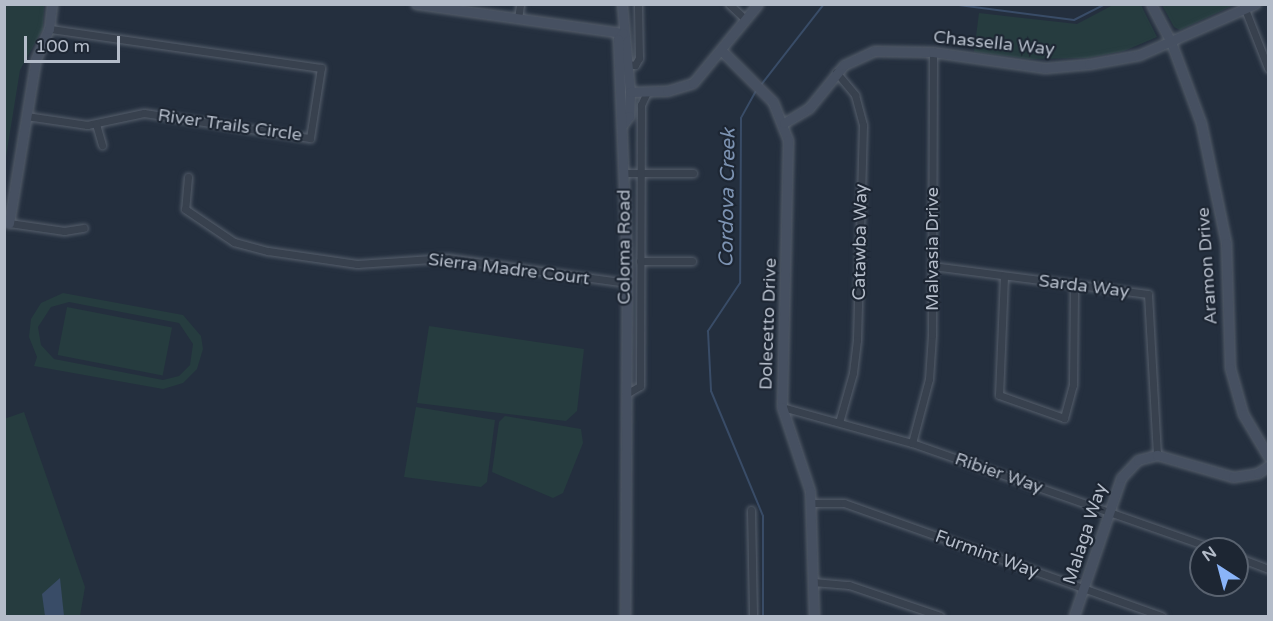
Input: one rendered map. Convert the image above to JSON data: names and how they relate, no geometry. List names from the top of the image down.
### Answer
{
  "streets": {
    "street": [
      "Chassella Way",
      "River Trails Circle",
      "Catawba Way",
      "Coloma Road",
      "Malvasia Drive",
      "Aramon Drive",
      "Sierra Madre Court",
      "Sarda Way",
      "Dolecetto Drive",
      "Ribier Way",
      "Malaga Way",
      "Furmint Way"
    ]
  },
  "crossings": [
    ["Chassella Way", "Catawba Way"],
    ["Chassella Way", "Malvasia Drive"],
    ["Chassella Way", "Aramon Drive"],
    ["Chassella Way", "Dolecetto Drive"],
    ["Catawba Way", "Ribier Way"],
    ["Coloma Road", "Sierra Madre Court"],
    ["Malvasia Drive", "Sarda Way"],
    ["Malvasia Drive", "Ribier Way"],
    ["Sarda Way", "Malaga Way"],
    ["Dolecetto Drive", "Ribier Way"],
    ["Dolecetto Drive", "Furmint Way"],
    ["Ribier Way", "Malaga Way"],
    ["Malaga Way", "Furmint Way"]
  ],
  "water": ["Cordova Creek"],
  "scale_bar": "100 m",
  "north": "top left"
}
